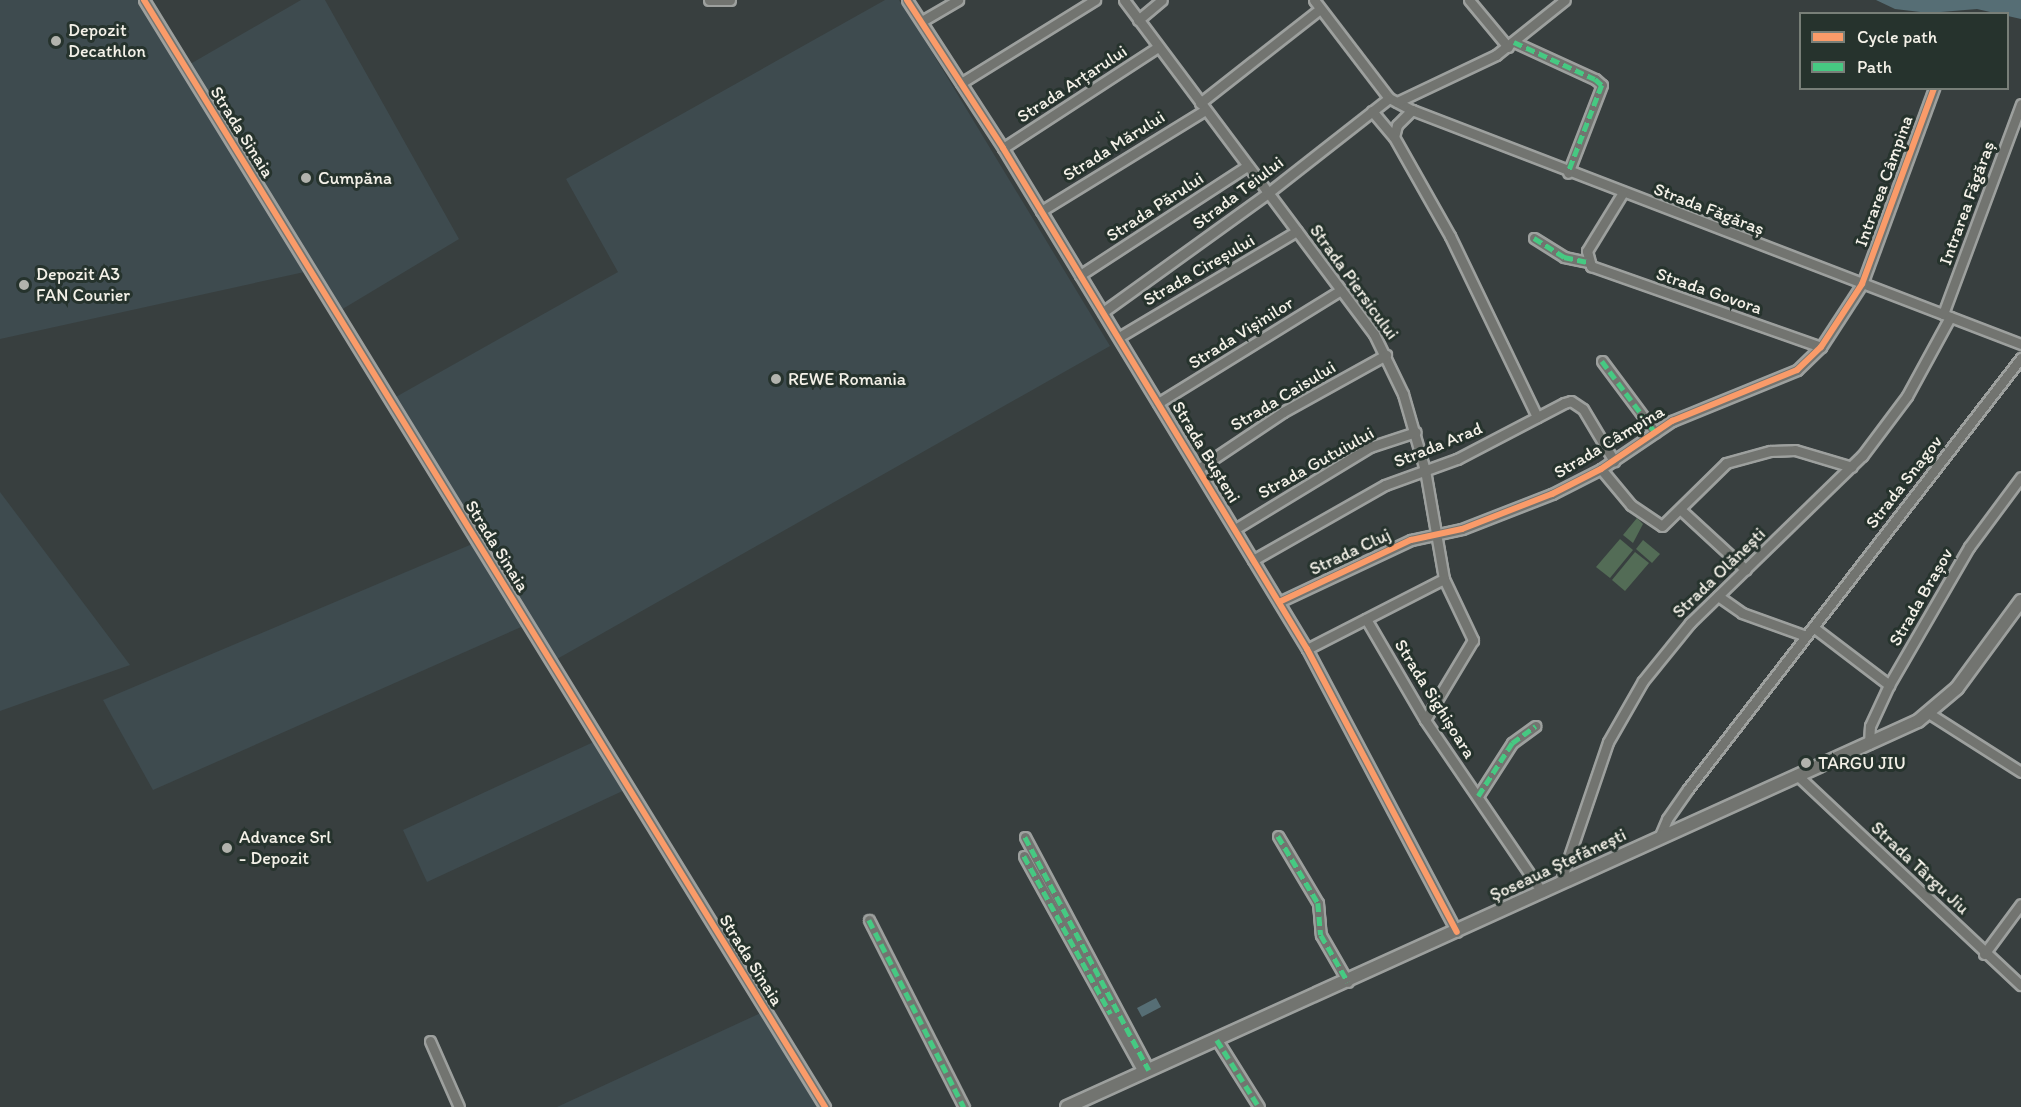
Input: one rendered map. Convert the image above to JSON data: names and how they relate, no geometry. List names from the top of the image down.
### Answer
{
  "streets": {
    "main road": ["Șoseaua Ștefănești"],
    "street": [
      "Strada Arțarului",
      "Strada Sinaia",
      "Strada Mărului",
      "Intrarea Câmpina",
      "Strada Teiului",
      "Intrarea Făgăraș",
      "Strada Părului",
      "Strada Făgăraș",
      "Strada Cireșului",
      "Strada Piersicului",
      "Strada Govora",
      "Strada Vișinilor",
      "Strada Caisului",
      "Strada Câmpina",
      "Strada Arad",
      "Strada Bușteni",
      "Strada Gutuiului",
      "Strada Snagov",
      "Strada Cluj",
      "Strada Olănești",
      "Strada Brașov",
      "Strada Sighișoara",
      "Strada Târgu Jiu"
    ]
  },
  "crossings": [
    ["Strada Arțarului", "Strada Piersicului"],
    ["Strada Arțarului", "Strada Bușteni"],
    ["Strada Mărului", "Strada Piersicului"],
    ["Strada Mărului", "Strada Bușteni"],
    ["Intrarea Câmpina", "Strada Făgăraș"],
    ["Intrarea Câmpina", "Strada Câmpina"],
    ["Strada Teiului", "Strada Făgăraș"],
    ["Strada Teiului", "Strada Piersicului"],
    ["Strada Teiului", "Strada Bușteni"],
    ["Intrarea Făgăraș", "Strada Făgăraș"],
    ["Intrarea Făgăraș", "Strada Olănești"],
    ["Strada Părului", "Strada Piersicului"],
    ["Strada Părului", "Strada Bușteni"],
    ["Strada Făgăraș", "Strada Câmpina"],
    ["Strada Făgăraș", "Strada Olănești"],
    ["Strada Cireșului", "Strada Piersicului"],
    ["Strada Cireșului", "Strada Bușteni"],
    ["Strada Piersicului", "Strada Vișinilor"],
    ["Strada Piersicului", "Strada Caisului"],
    ["Strada Piersicului", "Strada Câmpina"],
    ["Strada Piersicului", "Strada Arad"],
    ["Strada Piersicului", "Strada Gutuiului"],
    ["Strada Piersicului", "Strada Cluj"],
    ["Strada Piersicului", "Strada Sighișoara"],
    ["Strada Govora", "Strada Câmpina"],
    ["Strada Vișinilor", "Strada Bușteni"],
    ["Strada Caisului", "Strada Bușteni"],
    ["Strada Câmpina", "Strada Arad"],
    ["Strada Câmpina", "Strada Cluj"],
    ["Strada Arad", "Strada Bușteni"],
    ["Strada Bușteni", "Strada Gutuiului"],
    ["Strada Bușteni", "Strada Cluj"],
    ["Strada Bușteni", "Șoseaua Ștefănești"],
    ["Strada Snagov", "Șoseaua Ștefănești"],
    ["Strada Olănești", "Șoseaua Ștefănești"],
    ["Strada Brașov", "Șoseaua Ștefănești"],
    ["Strada Sighișoara", "Șoseaua Ștefănești"],
    ["Șoseaua Ștefănești", "Strada Târgu Jiu"]
  ],
  "places": [
    "Depozit Decathlon",
    "Cumpăna",
    "Depozit A3 FAN Courier",
    "REWE Romania",
    "TARGU JIU",
    "Advance Srl - Depozit"
  ],
  "legend": ["Cycle path", "Path"]
}
